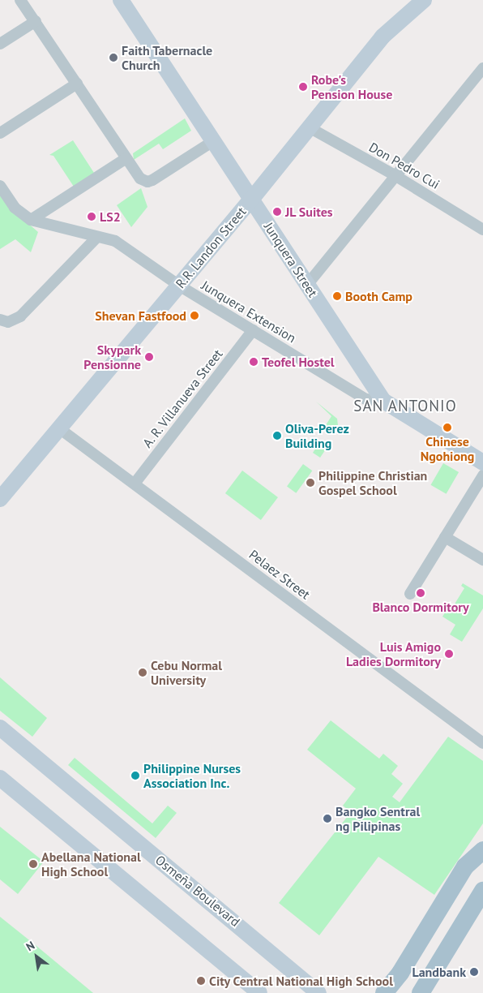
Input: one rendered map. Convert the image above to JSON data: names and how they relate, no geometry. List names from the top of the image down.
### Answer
{
  "streets": {
    "street": [
      "Don Pedro Cui",
      "R.R. Landon Street",
      "Junquera Street",
      "Junquera Extension",
      "A. R. Villanueva Street",
      "Pelaez Street",
      "Osmeña Boulevard"
    ]
  },
  "crossings": [
    ["Don Pedro Cui", "R.R. Landon Street"],
    ["R.R. Landon Street", "Junquera Street"],
    ["R.R. Landon Street", "Junquera Extension"],
    ["R.R. Landon Street", "Pelaez Street"],
    ["Junquera Street", "Junquera Extension"],
    ["Junquera Extension", "A. R. Villanueva Street"],
    ["A. R. Villanueva Street", "Pelaez Street"]
  ],
  "districts": ["SAN ANTONIO"],
  "places": [
    "Faith Tabernacle Church",
    "Robe's Pension House",
    "JL Suites",
    "LS2",
    "Booth Camp",
    "Shevan Fastfood",
    "Skypark Pensionne",
    "Teofel Hostel",
    "Chinese Ngohiong",
    "Oliva-Perez Building",
    "Philippine Christian Gospel School",
    "Blanco Dormitory",
    "Luis Amigo Ladies Dormitory",
    "Cebu Normal University",
    "Philippine Nurses Association Inc.",
    "Bangko Sentral ng Pilipinas",
    "Abellana National High School",
    "Landbank",
    "City Central National High School"
  ],
  "north": "top left"
}
